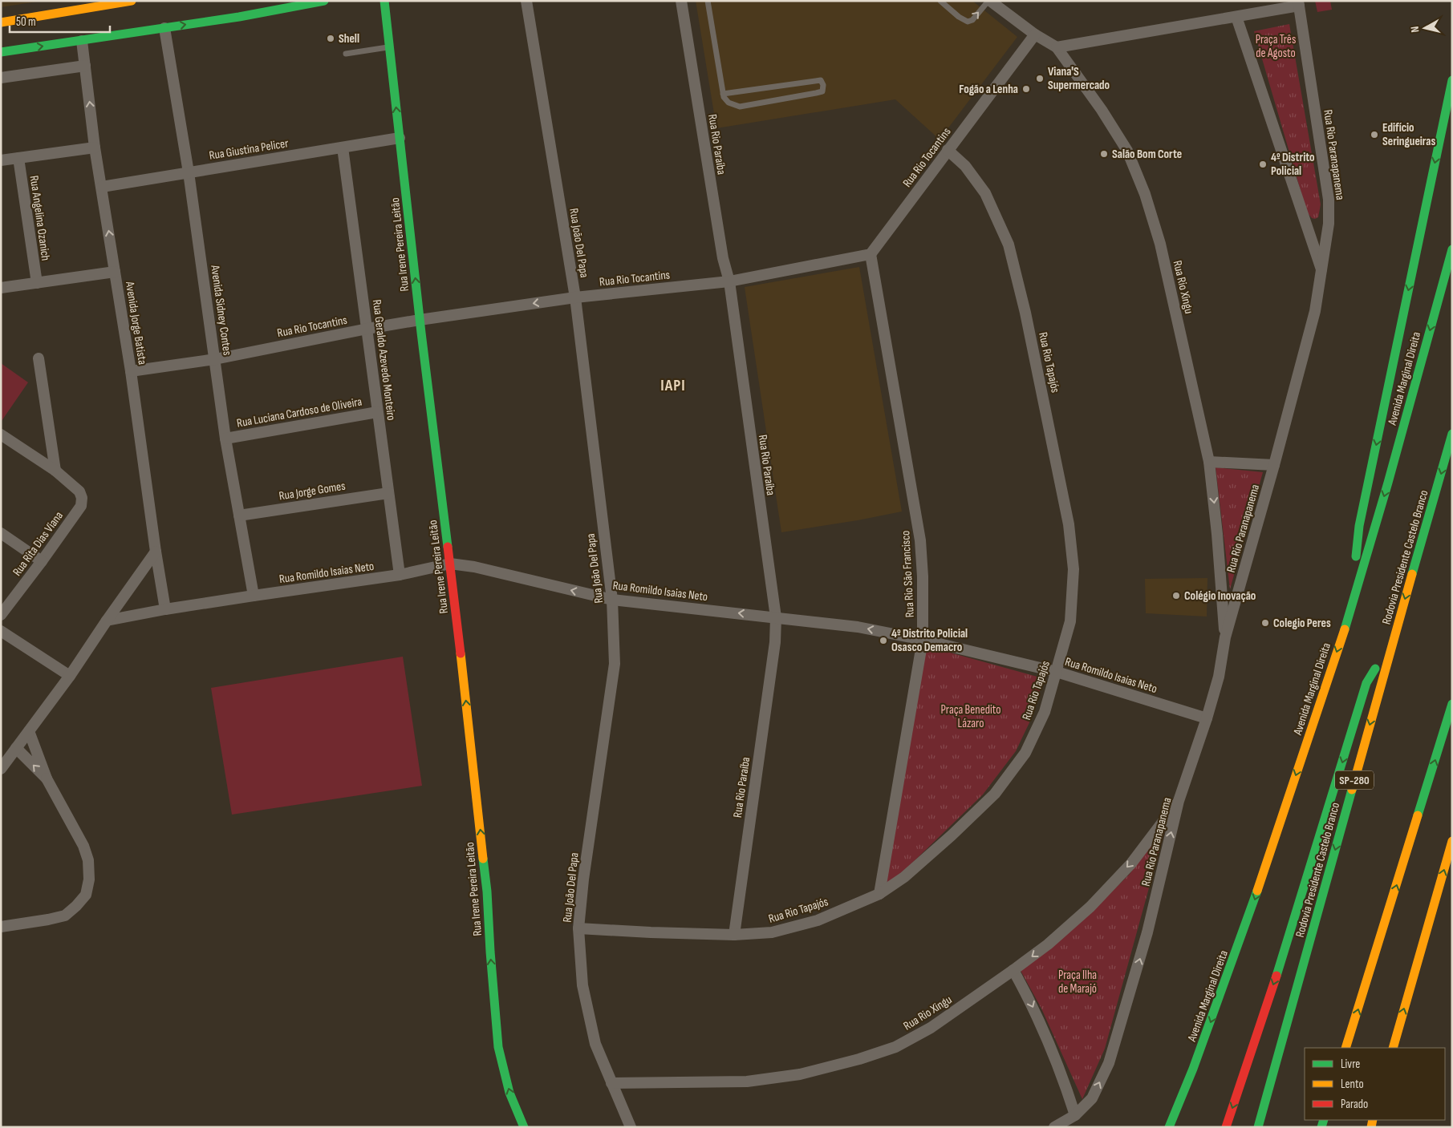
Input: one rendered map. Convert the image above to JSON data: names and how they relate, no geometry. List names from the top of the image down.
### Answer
{
  "streets": {
    "main road": [
      "Rua Irene Pereira Leitão",
      "Avenida Marginal Direita",
      "Rodovia Presidente Castelo Branco",
      "SP-280"
    ],
    "street": [
      "Rua Rio Paraíba",
      "Rua Giustina Pelicer",
      "Rua Rio Paranapanema",
      "Rua Rio Tocantins",
      "Rua Angelina Ozanich",
      "Rua João Del Papa",
      "Rua Rio Xingu",
      "Avenida Sidney Contes",
      "Avenida Jorge Batista",
      "Rua Geraldo Azevedo Monteiro",
      "Rua Rio Tapajós",
      "Rua Luciana Cardoso de Oliveira",
      "Rua Jorge Gomes",
      "Rua Rita Dias Viana",
      "Rua Romildo Isaias Neto",
      "Rua Rio São Francisco"
    ]
  },
  "crossings": [
    ["Rua Rio Paraíba", "Rua Rio Tocantins"],
    ["Rua Rio Paraíba", "Rua Rio Tapajós"],
    ["Rua Rio Paraíba", "Rua Romildo Isaias Neto"],
    ["Rua Giustina Pelicer", "Rua Irene Pereira Leitão"],
    ["Rua Giustina Pelicer", "Avenida Sidney Contes"],
    ["Rua Giustina Pelicer", "Avenida Jorge Batista"],
    ["Rua Giustina Pelicer", "Rua Geraldo Azevedo Monteiro"],
    ["Rua Rio Paranapanema", "Rua Rio Xingu"],
    ["Rua Rio Paranapanema", "Rua Romildo Isaias Neto"],
    ["Rua Rio Tocantins", "Rua João Del Papa"],
    ["Rua Rio Tocantins", "Rua Irene Pereira Leitão"],
    ["Rua Rio Tocantins", "Rua Rio Xingu"],
    ["Rua Rio Tocantins", "Avenida Sidney Contes"],
    ["Rua Rio Tocantins", "Avenida Jorge Batista"],
    ["Rua Rio Tocantins", "Rua Geraldo Azevedo Monteiro"],
    ["Rua Rio Tocantins", "Rua Rio Tapajós"],
    ["Rua Rio Tocantins", "Rua Rio São Francisco"],
    ["Rua João Del Papa", "Rua Rio Xingu"],
    ["Rua João Del Papa", "Rua Rio Tapajós"],
    ["Rua João Del Papa", "Rua Romildo Isaias Neto"],
    ["Rua Irene Pereira Leitão", "Rua Romildo Isaias Neto"],
    ["Avenida Sidney Contes", "Rua Luciana Cardoso de Oliveira"],
    ["Avenida Sidney Contes", "Rua Jorge Gomes"],
    ["Avenida Sidney Contes", "Rua Romildo Isaias Neto"],
    ["Avenida Jorge Batista", "Rua Romildo Isaias Neto"],
    ["Rua Geraldo Azevedo Monteiro", "Rua Luciana Cardoso de Oliveira"],
    ["Rua Geraldo Azevedo Monteiro", "Rua Jorge Gomes"],
    ["Rua Geraldo Azevedo Monteiro", "Rua Romildo Isaias Neto"],
    ["Rua Rio Tapajós", "Rua Romildo Isaias Neto"],
    ["Rua Rio Tapajós", "Rua Rio São Francisco"],
    ["Rua Romildo Isaias Neto", "Rua Rio São Francisco"]
  ],
  "one_way": ["Rua Irene Pereira Leitão", "Rua Romildo Isaias Neto"],
  "districts": ["IAPI"],
  "parks": ["Praça Três de Agosto", "Praça Benedito Lázaro", "Praça Ilha de Marajó"],
  "places": [
    "Shell",
    "Viana'S Supermercado",
    "Fogão a Lenha",
    "Edifício Seringueiras",
    "Salão Bom Corte",
    "4º Distrito Policial",
    "Colégio Inovação",
    "Colegio Peres",
    "4º Distrito Policial Osasco Demacro"
  ],
  "legend": ["Livre", "Lento", "Parado"],
  "scale_bar": "50 m",
  "north": "left"
}
